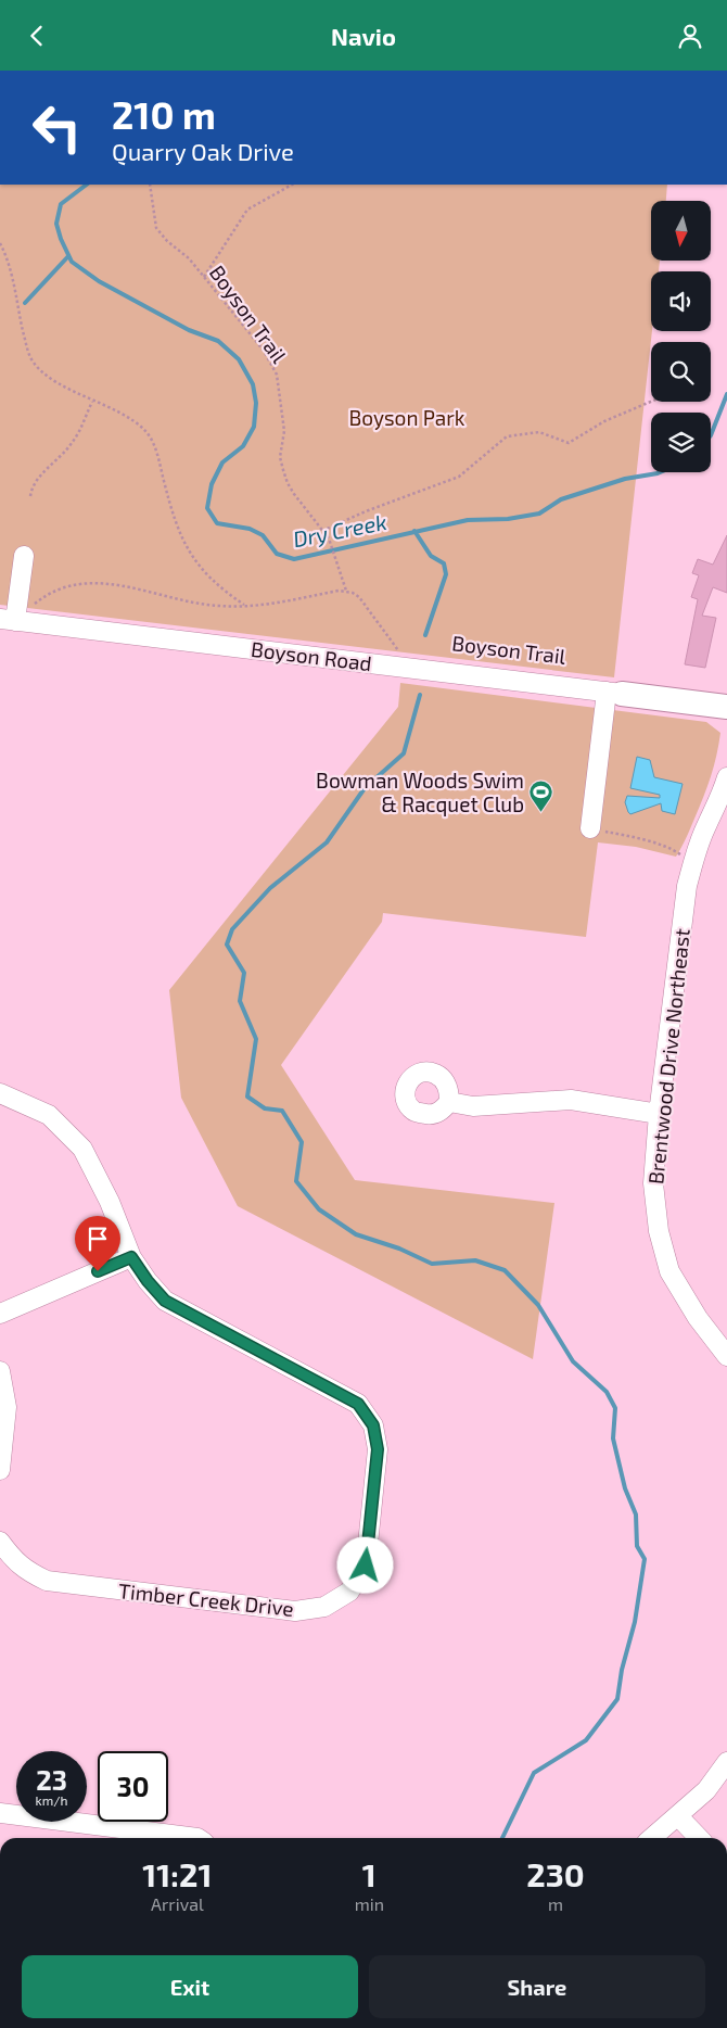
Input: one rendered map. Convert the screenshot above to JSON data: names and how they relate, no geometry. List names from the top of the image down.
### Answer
{
  "streets": {
    "street": ["Boyson Road", "Brentwood Drive Northeast", "Timber Creek Drive"],
    "path": ["Boyson Trail"]
  },
  "water": ["Dry Creek"],
  "parks": ["Boyson Park"],
  "places": {
    "sports": ["Bowman Woods Swim & Racquet Club"]
  },
  "north": "bottom",
  "page": {
    "header": "Navio",
    "turn": ["210 m", "Quarry Oak Drive"],
    "speed": "23 km/h",
    "limit": "30",
    "eta": [
      "11:21",
      "Arrival",
      "1",
      "min",
      "230",
      "m"
    ],
    "buttons": ["Exit", "Share"]
  }
}
